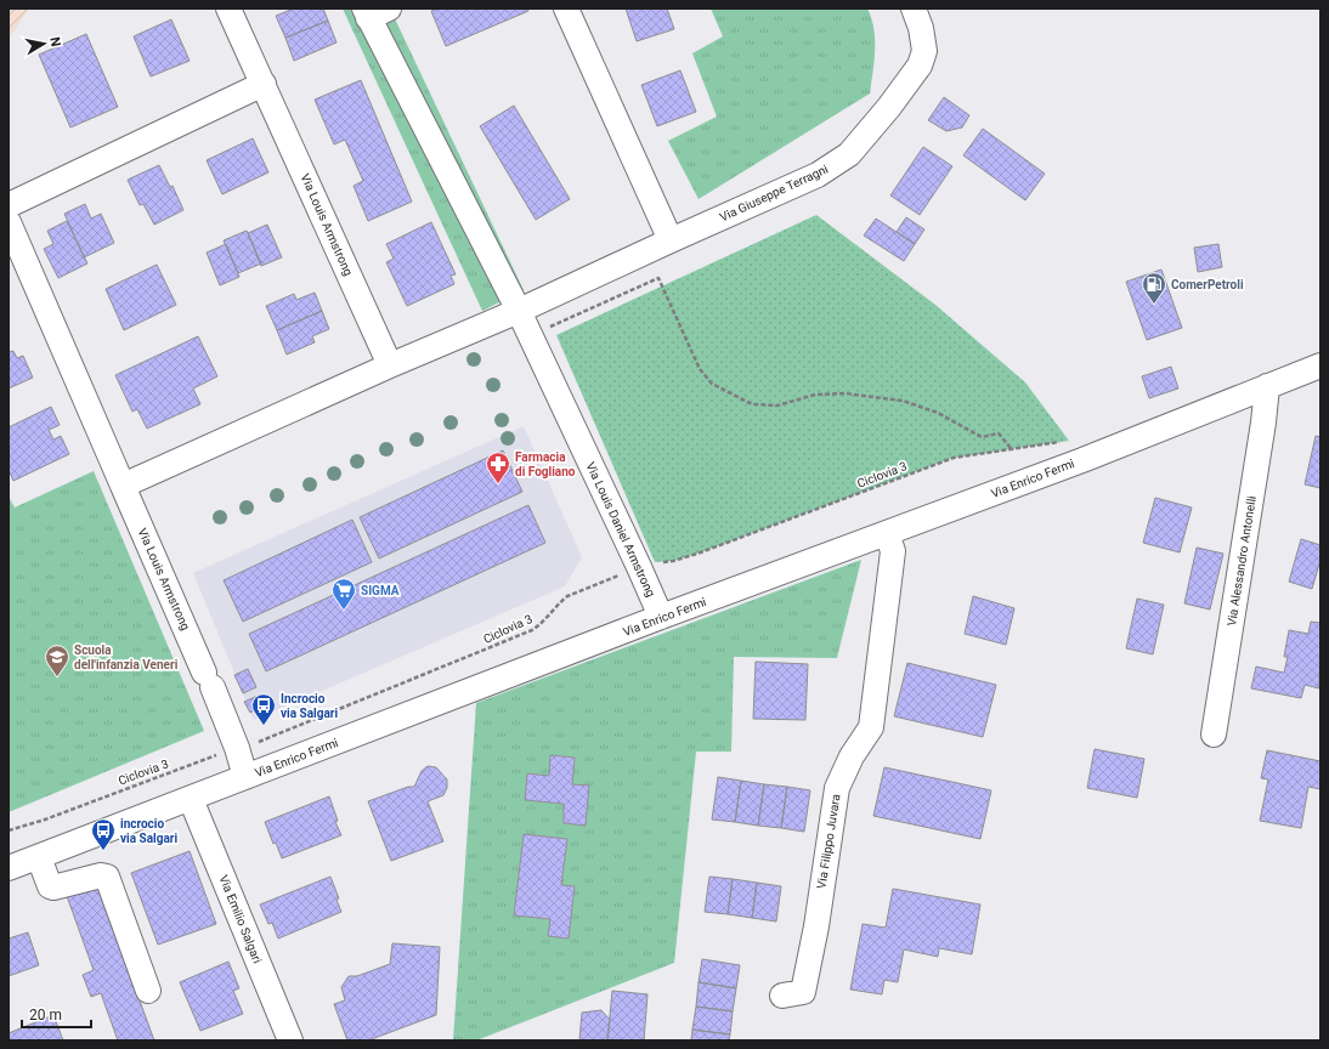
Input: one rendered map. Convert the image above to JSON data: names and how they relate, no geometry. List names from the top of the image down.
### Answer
{
  "streets": {
    "street": [
      "Via Giuseppe Terragni",
      "Via Louis Armstrong",
      "Via Enrico Fermi",
      "Via Louis Daniel Armstrong",
      "Via Alessandro Antonelli",
      "Via Filippo Juvara",
      "Via Emilio Salgari"
    ],
    "path": ["Ciclovia 3"]
  },
  "crossings": [
    ["Via Giuseppe Terragni", "Via Louis Daniel Armstrong"],
    ["Via Louis Armstrong", "Ciclovia 3"],
    ["Via Louis Armstrong", "Via Enrico Fermi"],
    ["Ciclovia 3", "Via Louis Daniel Armstrong"],
    ["Via Enrico Fermi", "Via Louis Daniel Armstrong"],
    ["Via Enrico Fermi", "Via Alessandro Antonelli"],
    ["Via Enrico Fermi", "Via Filippo Juvara"],
    ["Via Enrico Fermi", "Via Emilio Salgari"]
  ],
  "places": {
    "fuel station": ["ComerPetroli"],
    "pharmacy": ["Farmacia di Fogliano"],
    "supermarket": ["SIGMA"],
    "school or university": ["Scuola dell'infanzia Veneri"],
    "bus stop": ["Incrocio via Salgari", "incrocio via Salgari"]
  },
  "scale_bar": "20 m",
  "north": "right"
}
